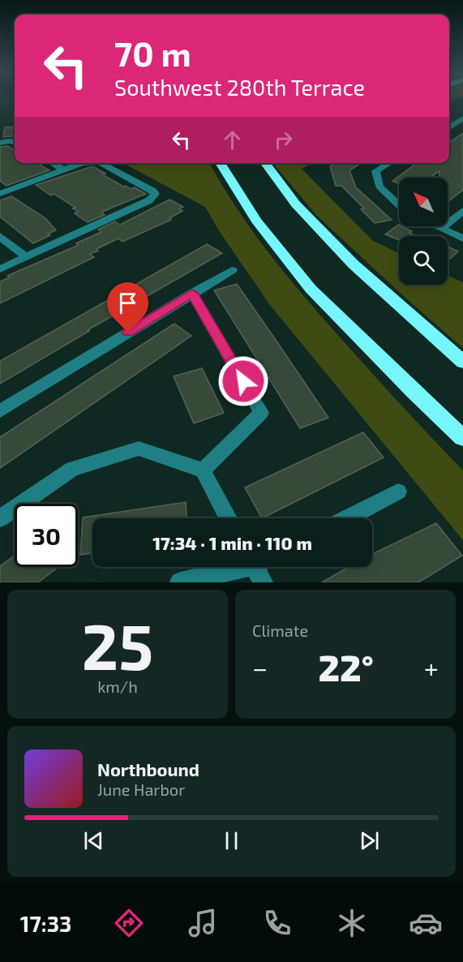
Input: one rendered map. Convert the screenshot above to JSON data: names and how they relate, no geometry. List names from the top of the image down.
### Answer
{
  "north": "top left",
  "page": {
    "turn": ["70 m", "Southwest 280th Terrace"],
    "limit": "30",
    "trip": "17:34 · 1 min · 110 m",
    "tile": [
      ["25", "km/h"],
      "Climate"
    ],
    "heat": ["−", "22°", "+"],
    "song": ["Northbound", "June Harbor"],
    "tabs": "17:33"
  }
}
